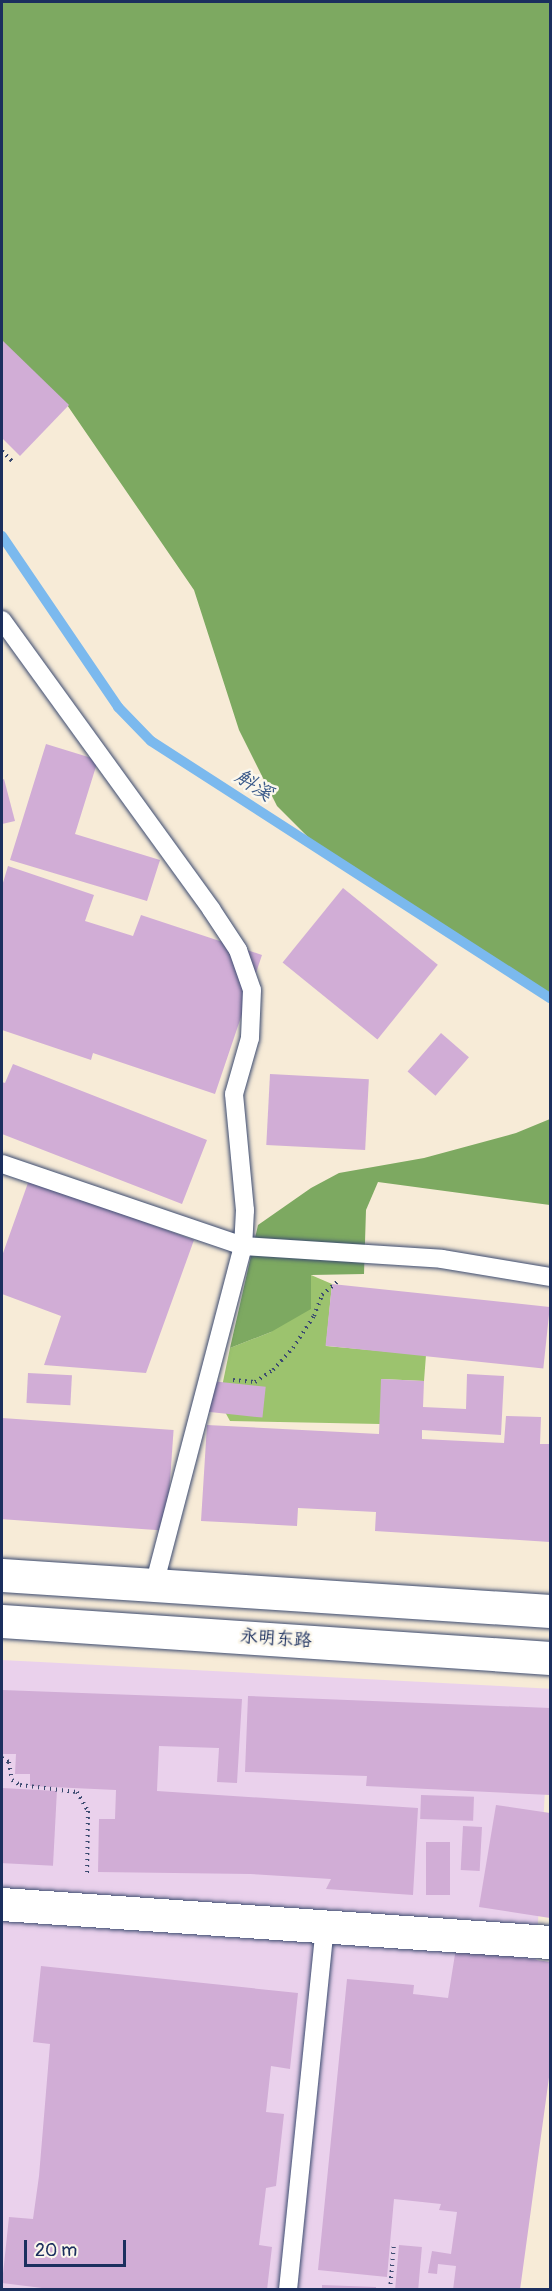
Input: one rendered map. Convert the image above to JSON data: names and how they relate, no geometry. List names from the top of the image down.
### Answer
{
  "streets": {
    "main road": ["永明东路"]
  },
  "water": ["斛溪"],
  "scale_bar": "20 m"
}
